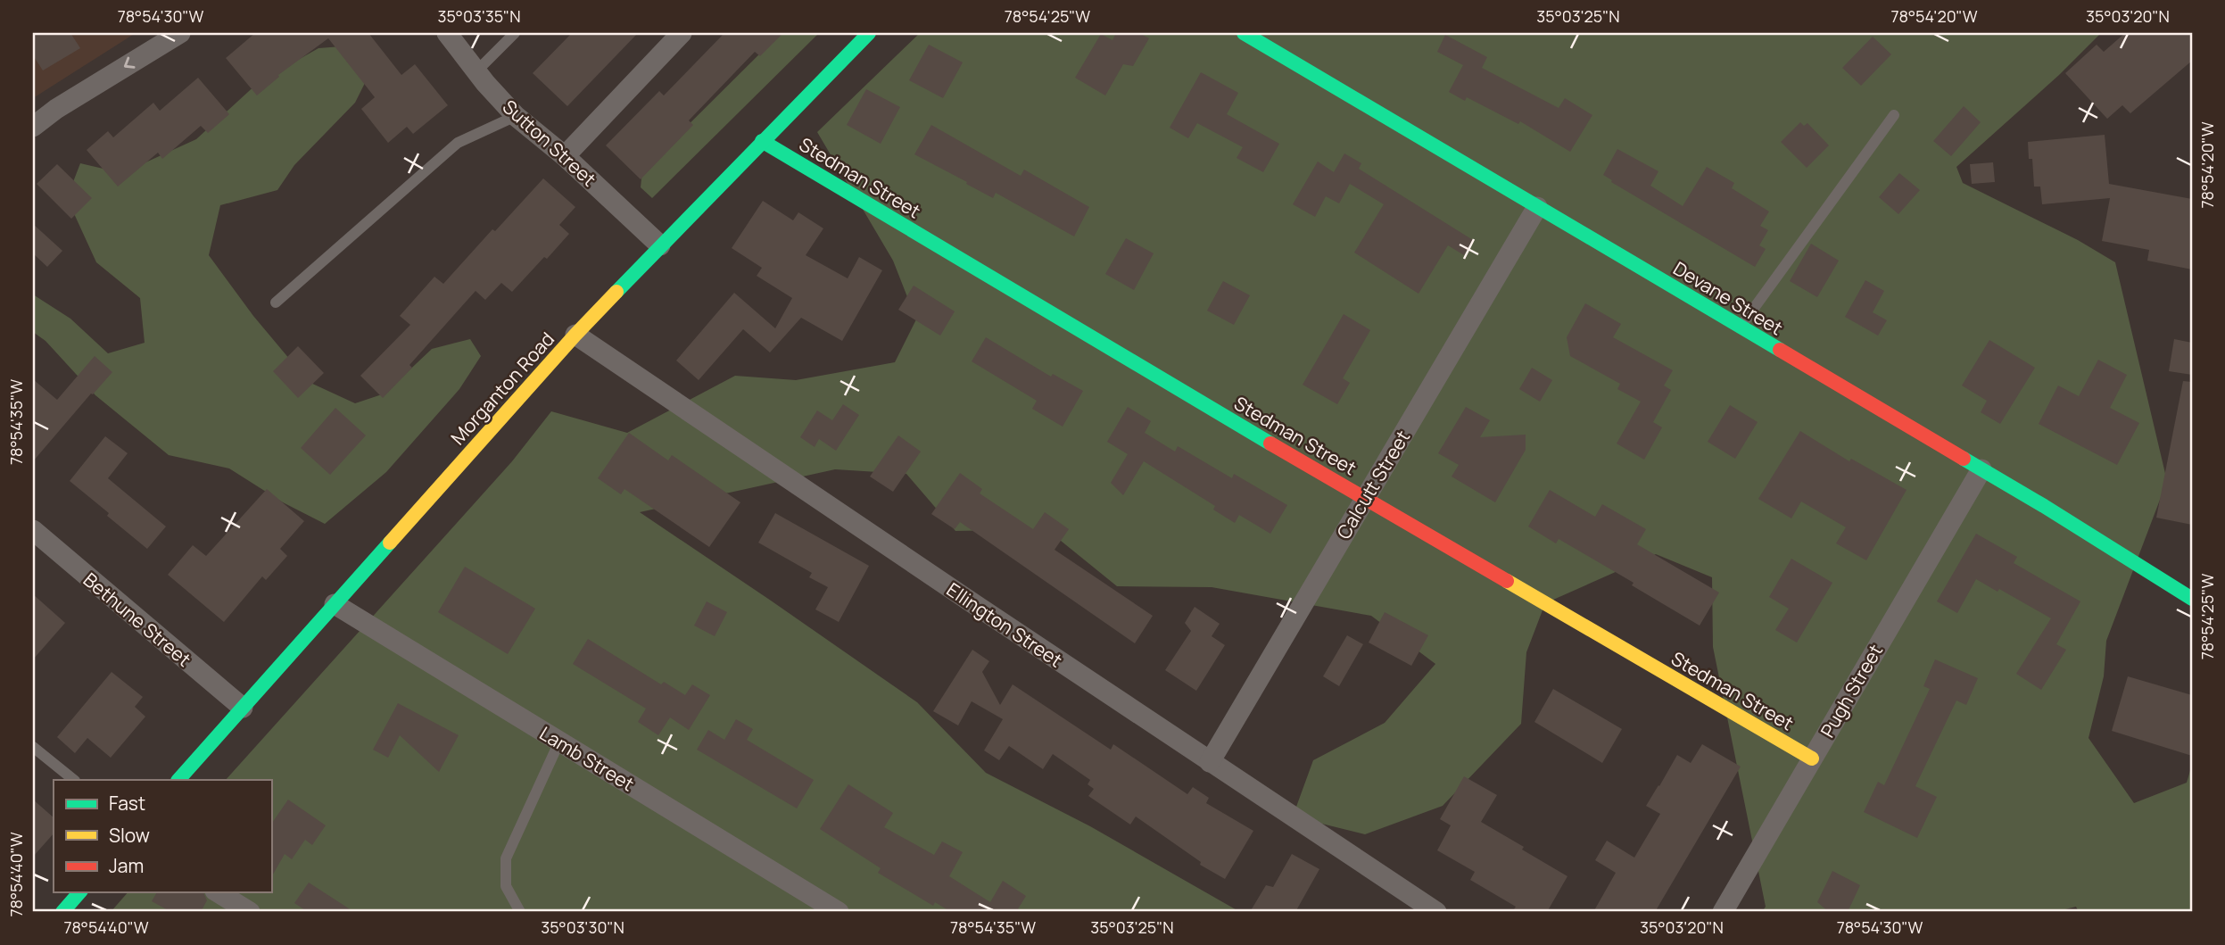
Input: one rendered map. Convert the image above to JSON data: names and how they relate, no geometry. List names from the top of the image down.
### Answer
{
  "streets": {
    "street": [
      "Sutton Street",
      "Stedman Street",
      "Devane Street",
      "Morganton Road",
      "Calcutt Street",
      "Bethune Street",
      "Ellington Street",
      "Pugh Street",
      "Lamb Street"
    ]
  },
  "crossings": [
    ["Sutton Street", "Morganton Road"],
    ["Stedman Street", "Morganton Road"],
    ["Stedman Street", "Calcutt Street"],
    ["Stedman Street", "Pugh Street"],
    ["Devane Street", "Calcutt Street"],
    ["Devane Street", "Pugh Street"],
    ["Morganton Road", "Bethune Street"],
    ["Morganton Road", "Ellington Street"],
    ["Morganton Road", "Lamb Street"],
    ["Calcutt Street", "Ellington Street"]
  ],
  "legend": ["Fast", "Slow", "Jam"],
  "coordinates": [
    "78°54'30\"W",
    "35°03'35\"N",
    "78°54'25\"W",
    "35°03'25\"N",
    "78°54'20\"W",
    "35°03'20\"N",
    "78°54'35\"W",
    "78°54'40\"W",
    "35°03'30\"N"
  ]
}
